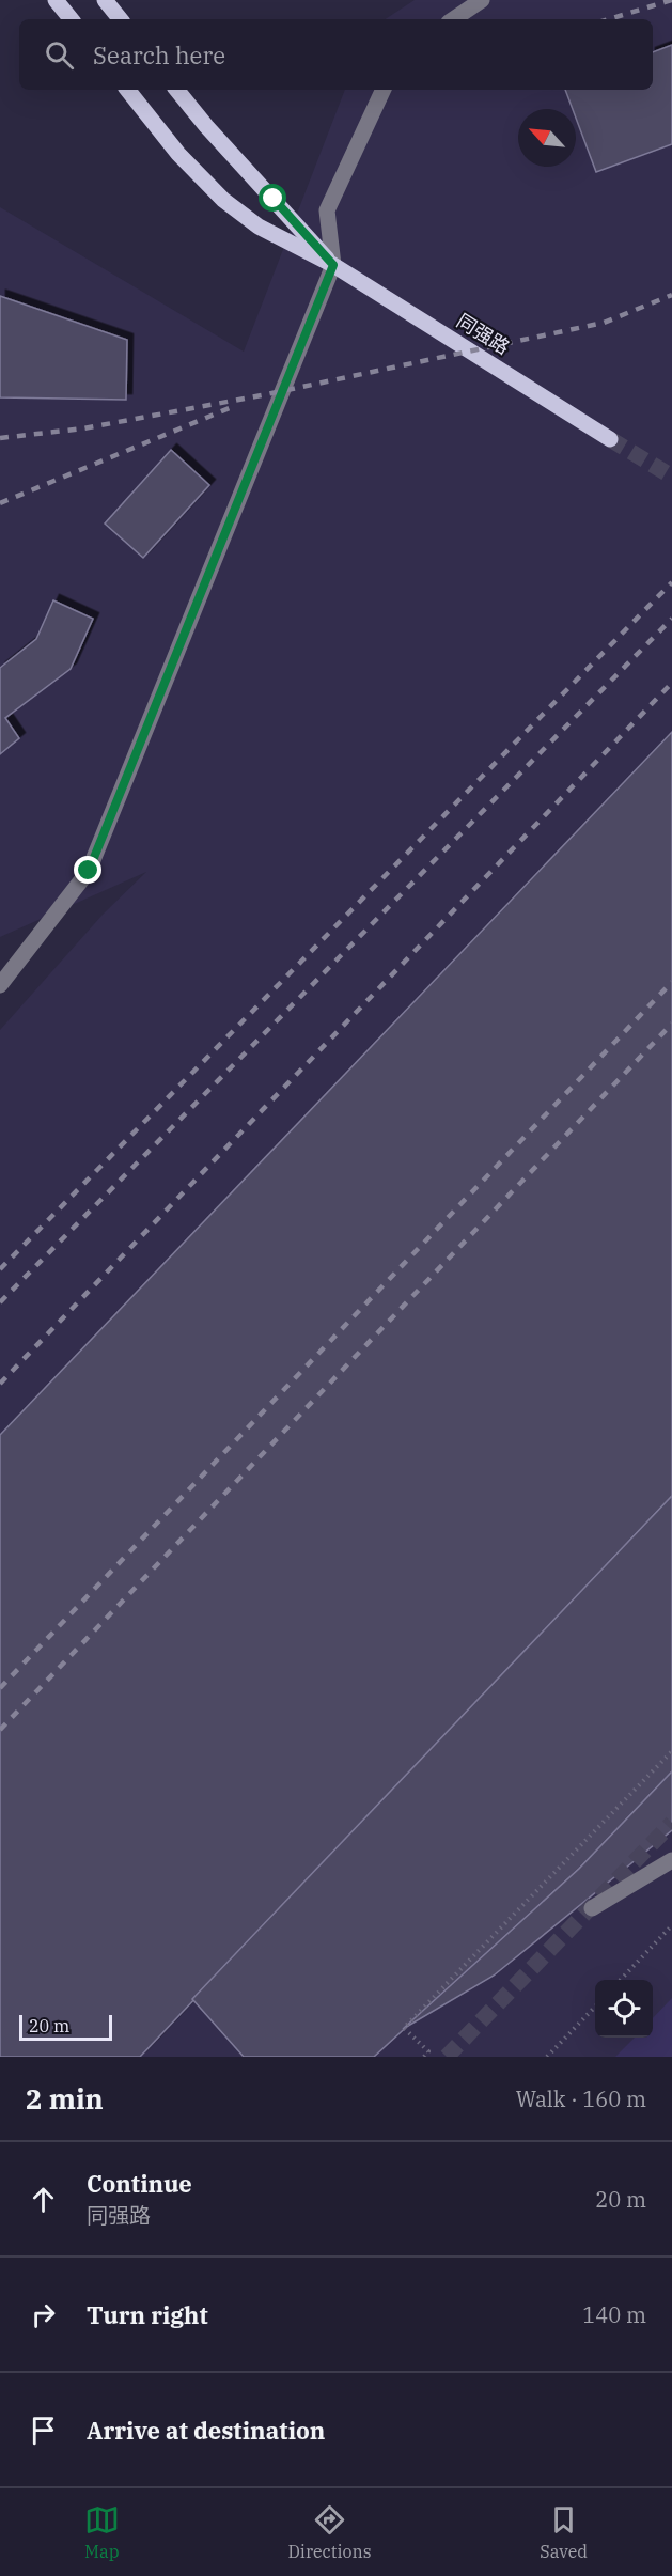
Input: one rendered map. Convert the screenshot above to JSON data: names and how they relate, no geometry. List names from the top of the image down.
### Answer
{
  "streets": {
    "main road": ["同强路"]
  },
  "scale_bar": "20 m",
  "north": "top left",
  "page": {
    "search": "Search here",
    "scale": "20 m",
    "heading": ["2 min", "Walk · 160 m"],
    "list": [
      ["Continue", "同强路", "20 m"],
      ["Turn right", "140 m"],
      "Arrive at destination"
    ],
    "nav": ["Map", "Directions", "Saved"]
  }
}
